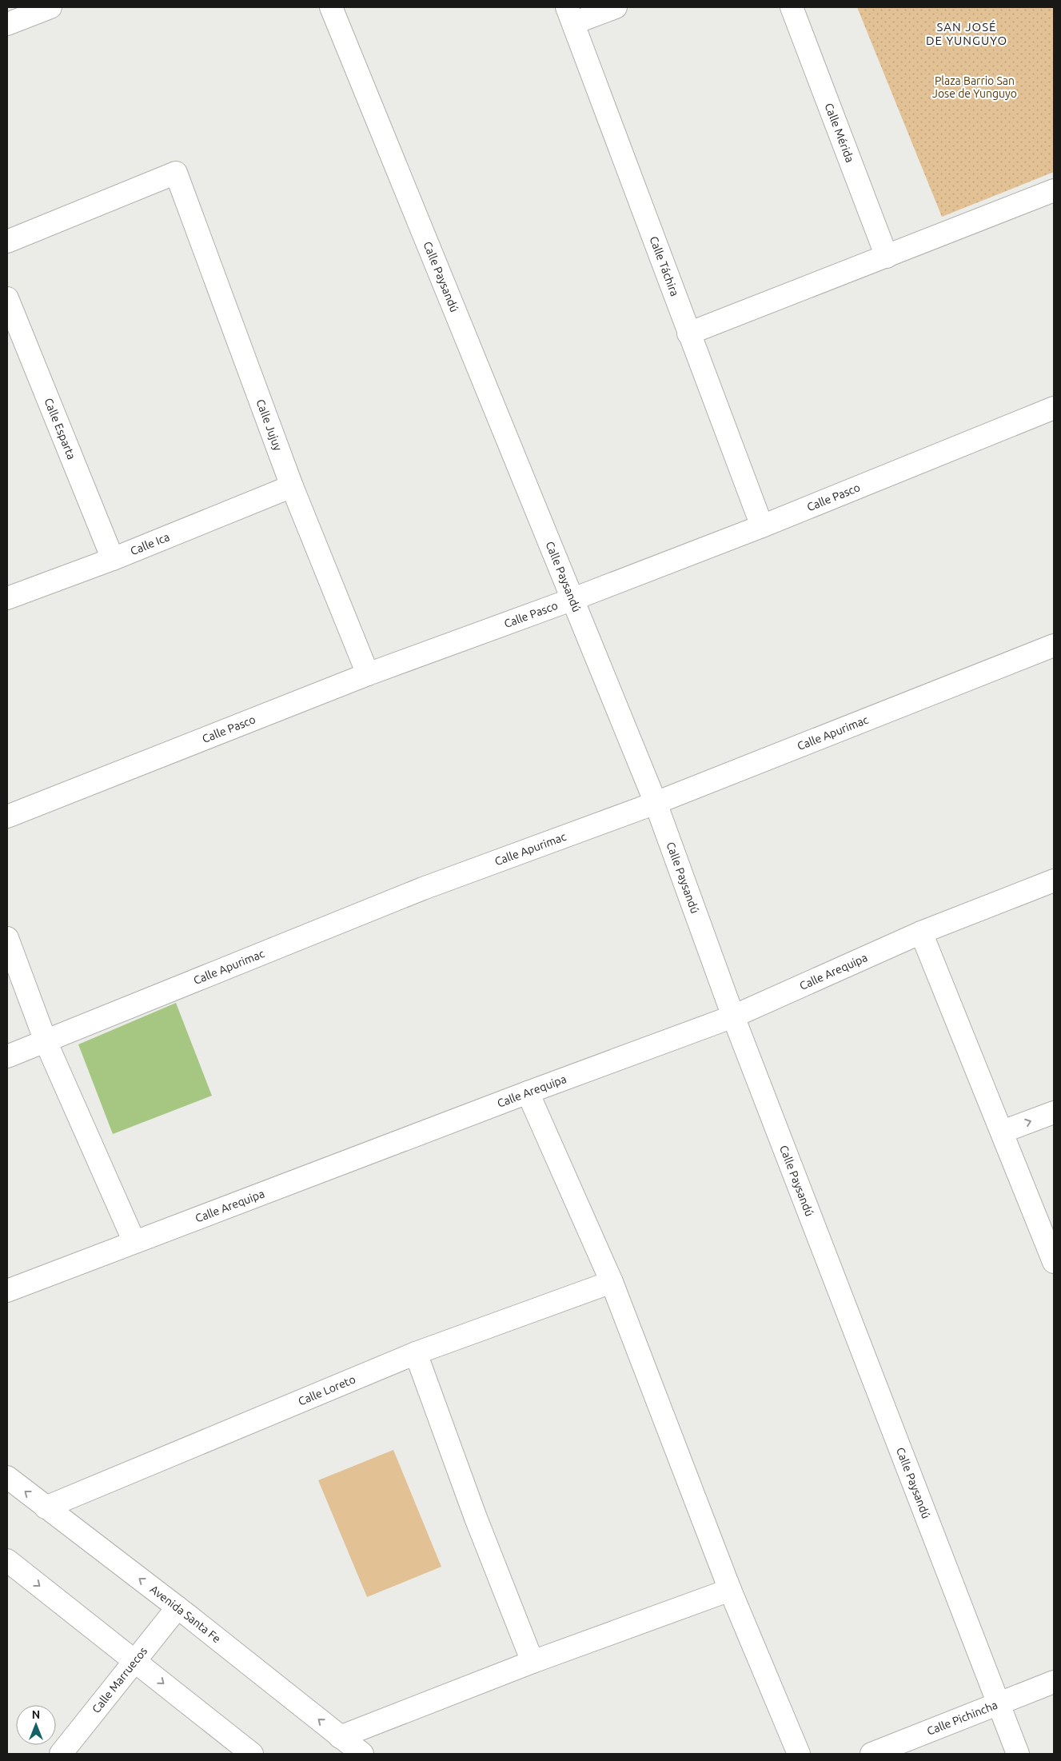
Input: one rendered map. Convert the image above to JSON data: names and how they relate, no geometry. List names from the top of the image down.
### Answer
{
  "streets": {
    "street": [
      "Calle Mérida",
      "Calle Táchira",
      "Calle Paysandú",
      "Calle Jujuy",
      "Calle Esparta",
      "Calle Pasco",
      "Calle Ica",
      "Calle Apurimac",
      "Calle Arequipa",
      "Calle Loreto",
      "Avenida Santa Fe",
      "Calle Marruecos",
      "Calle Pichincha"
    ]
  },
  "crossings": [
    ["Calle Táchira", "Calle Pasco"],
    ["Calle Paysandú", "Calle Pasco"],
    ["Calle Paysandú", "Calle Apurimac"],
    ["Calle Paysandú", "Calle Arequipa"],
    ["Calle Paysandú", "Calle Pichincha"],
    ["Calle Jujuy", "Calle Pasco"],
    ["Calle Jujuy", "Calle Ica"],
    ["Calle Esparta", "Calle Ica"],
    ["Calle Loreto", "Avenida Santa Fe"],
    ["Avenida Santa Fe", "Calle Marruecos"]
  ],
  "districts": ["SAN JOSÉ DE YUNGUYO"],
  "parks": ["Plaza Barrio San Jose de Yunguyo"],
  "north": "top"
}
